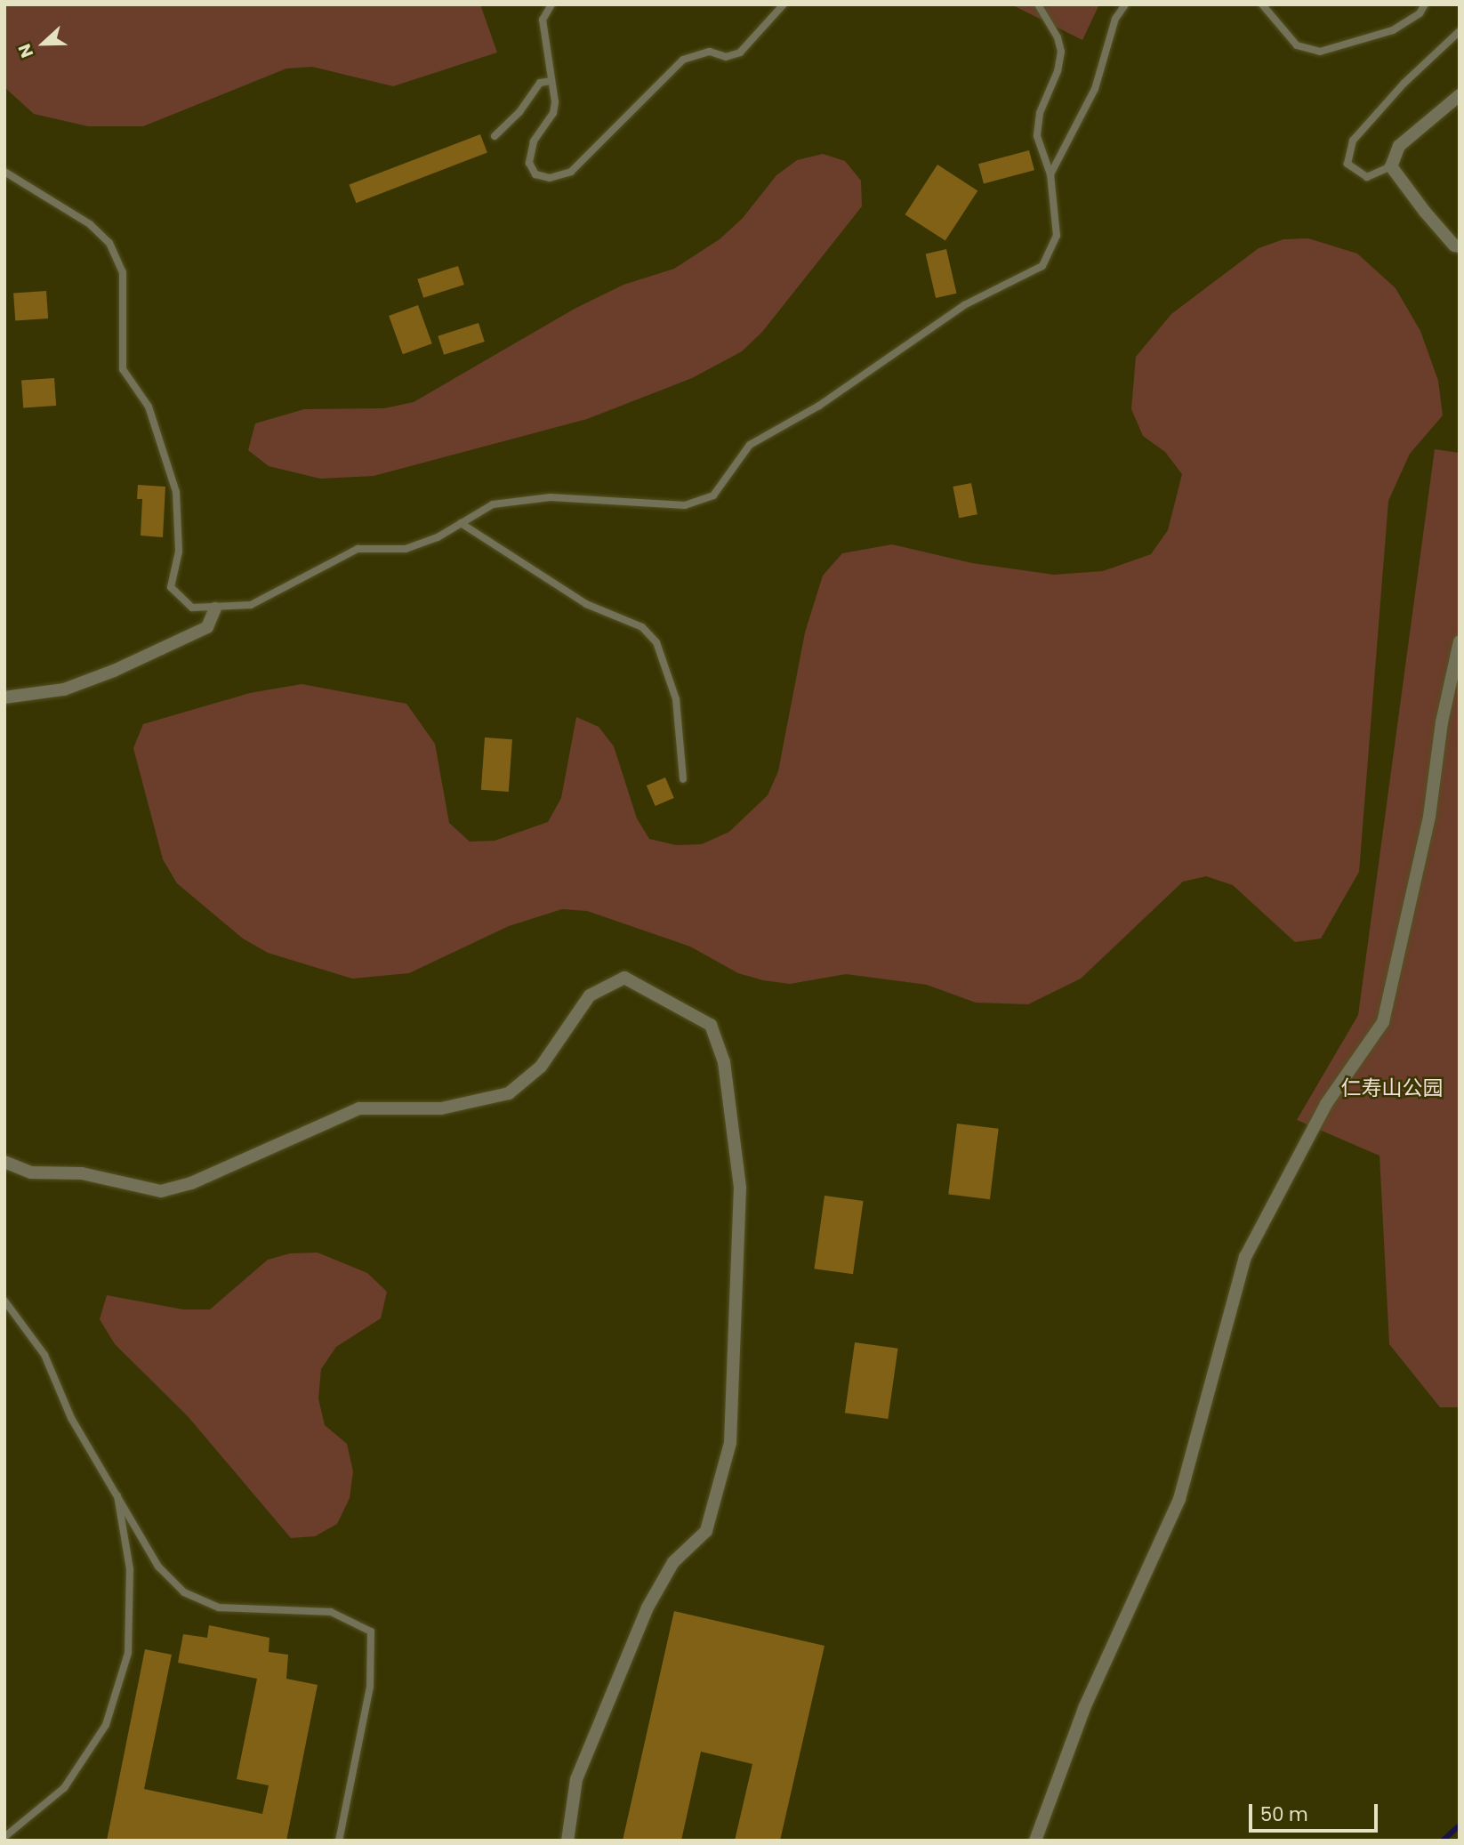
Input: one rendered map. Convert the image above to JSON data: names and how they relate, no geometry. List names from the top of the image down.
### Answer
{
  "parks": ["仁寿山公园"],
  "scale_bar": "50 m",
  "north": "left"
}
